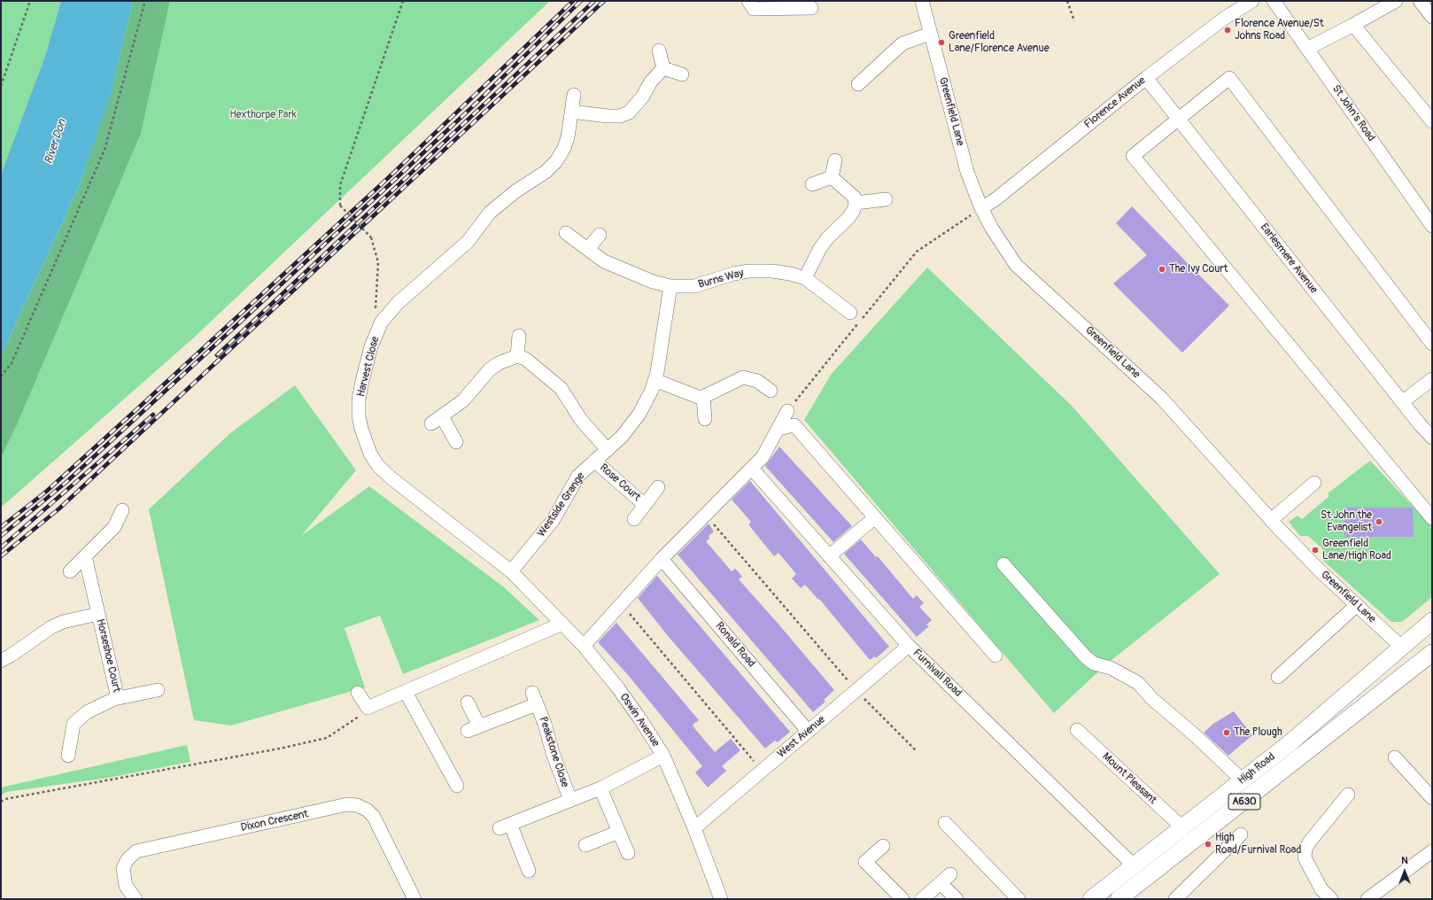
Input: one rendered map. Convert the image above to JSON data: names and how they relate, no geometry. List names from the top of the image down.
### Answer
{
  "streets": {
    "main road": ["High Road", "A630"],
    "street": [
      "Florence Avenue",
      "Greenfield Lane",
      "St John's Road",
      "Earlesmere Avenue",
      "Burns Way",
      "Harvest Close",
      "Rose Court",
      "Westside Grange",
      "Ronald Road",
      "Horseshoe Court",
      "Furnivall Road",
      "Oswin Avenue",
      "West Avenue",
      "Peakstone Close",
      "Mount Pleasant",
      "Dixon Crescent"
    ]
  },
  "crossings": [
    ["Florence Avenue", "Greenfield Lane"],
    ["Florence Avenue", "Earlesmere Avenue"],
    ["Greenfield Lane", "High Road"],
    ["Burns Way", "Westside Grange"],
    ["Harvest Close", "Westside Grange"],
    ["Harvest Close", "Oswin Avenue"],
    ["Rose Court", "Westside Grange"],
    ["Westside Grange", "Oswin Avenue"],
    ["Ronald Road", "West Avenue"],
    ["Furnivall Road", "West Avenue"],
    ["Furnivall Road", "High Road"],
    ["Oswin Avenue", "West Avenue"],
    ["Oswin Avenue", "Peakstone Close"],
    ["High Road", "Mount Pleasant"]
  ],
  "water": ["River Don"],
  "parks": ["Hexthorpe Park"],
  "places": [
    "Florence Avenue/St Johns Road",
    "Greenfield Lane/Florence Avenue",
    "The Ivy Court",
    "St John the Evangelist",
    "Greenfield Lane/High Road",
    "The Plough",
    "High Road/Furnival Road"
  ],
  "north": "top"
}
